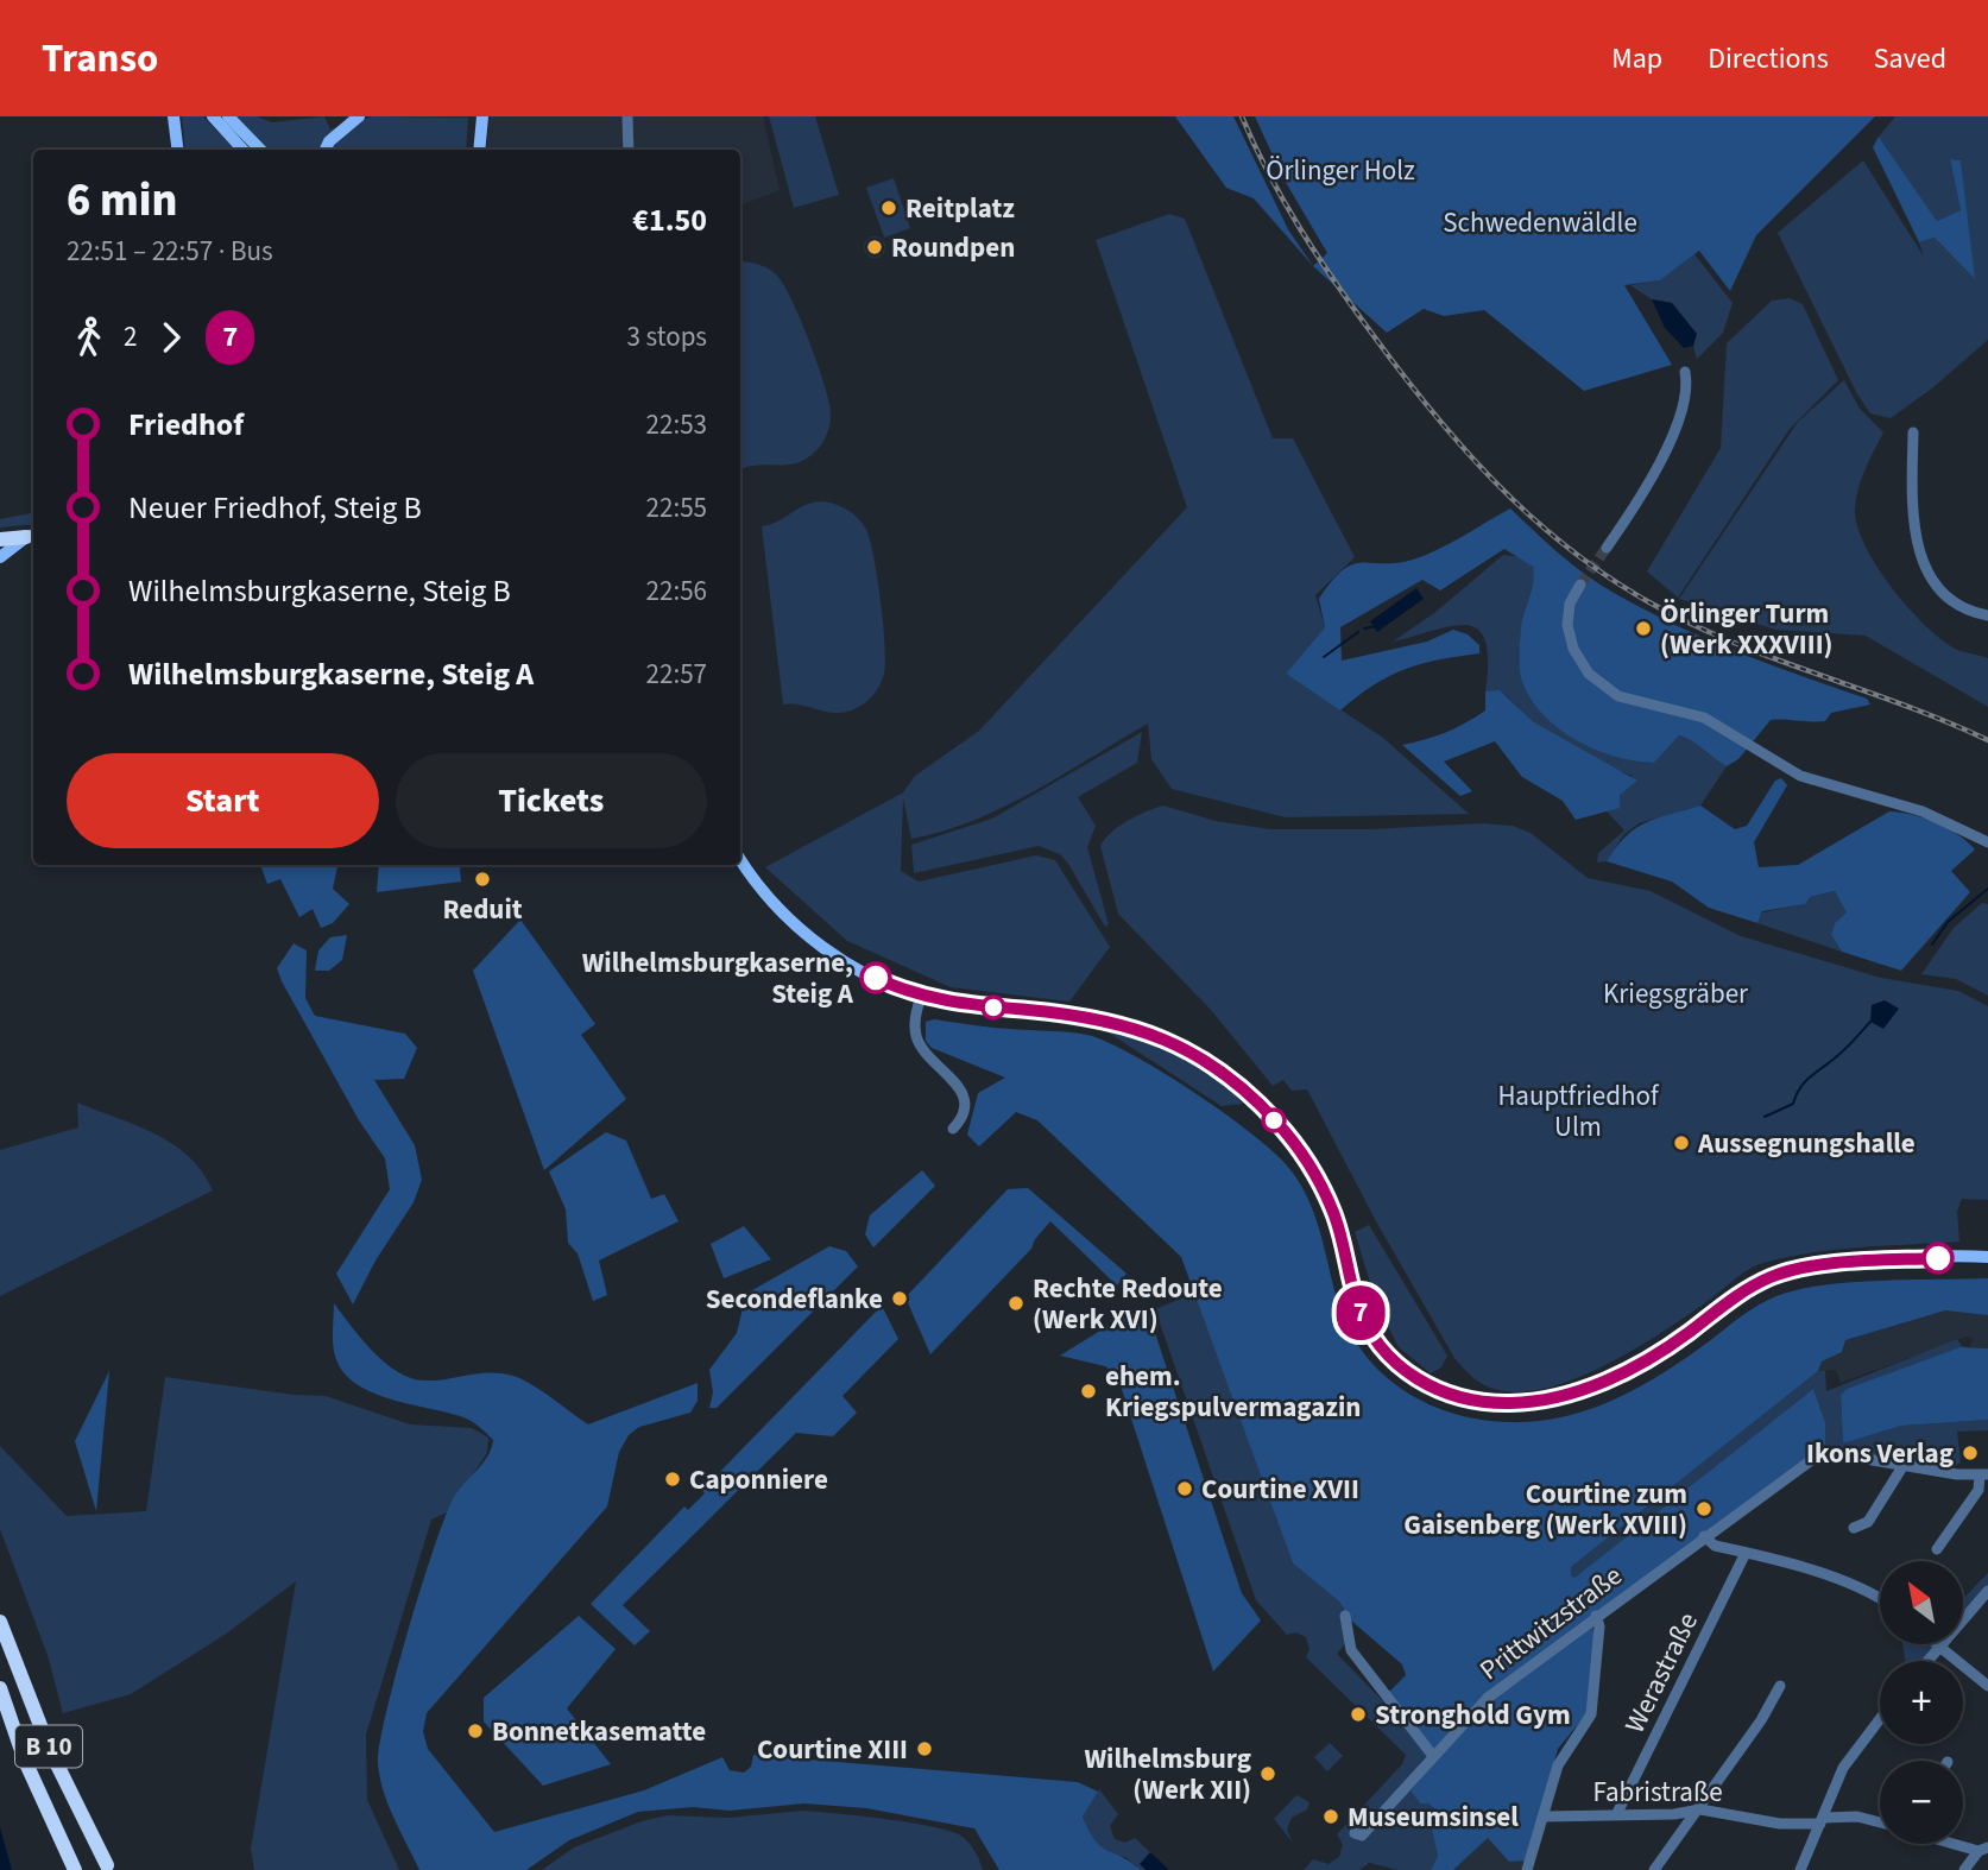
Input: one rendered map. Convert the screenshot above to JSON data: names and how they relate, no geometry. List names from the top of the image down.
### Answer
{
  "streets": {
    "highway": ["B 10"],
    "street": ["Prittwitzstraße", "Werastraße", "Fabristraße"]
  },
  "crossings": [
    ["Werastraße", "Fabristraße"]
  ],
  "parks": [
    "Örlinger Holz",
    "Schwedenwäldle",
    "Kriegsgräber",
    "Hauptfriedhof Ulm"
  ],
  "places": [
    "Reitplatz",
    "Roundpen",
    "Örlinger Turm (Werk XXXVIII)",
    "Reduit",
    "Wilhelmsburgkaserne, Steig A",
    "Aussegnungshalle",
    "Secondeflanke",
    "Rechte Redoute (Werk XVI)",
    "ehem. Kriegspulvermagazin",
    "Ikons Verlag",
    "Caponniere",
    "Courtine XVII",
    "Courtine zum Gaisenberg (Werk XVIII)",
    "Stronghold Gym",
    "Bonnetkasematte",
    "Courtine XIII",
    "Wilhelmsburg (Werk XII)",
    "Museumsinsel"
  ],
  "lines": ["bus line 7"],
  "north": "top left",
  "page": {
    "header": "Transo",
    "nav": ["Map", "Directions", "Saved"],
    "on_map": "7",
    "heading": ["6 min", "22:51 – 22:57 · Bus", "€1.50"],
    "legs": ["2", "7", "3 stops"],
    "list": [
      {
        "name": "Friedhof",
        "value": "22:53"
      },
      {
        "name": "Neuer Friedhof, Steig B",
        "value": "22:55"
      },
      {
        "name": "Wilhelmsburgkaserne, Steig B",
        "value": "22:56"
      },
      {
        "name": "Wilhelmsburgkaserne, Steig A",
        "value": "22:57"
      }
    ],
    "buttons": ["Start", "Tickets"],
    "map_buttons": ["+", "−"]
  }
}
